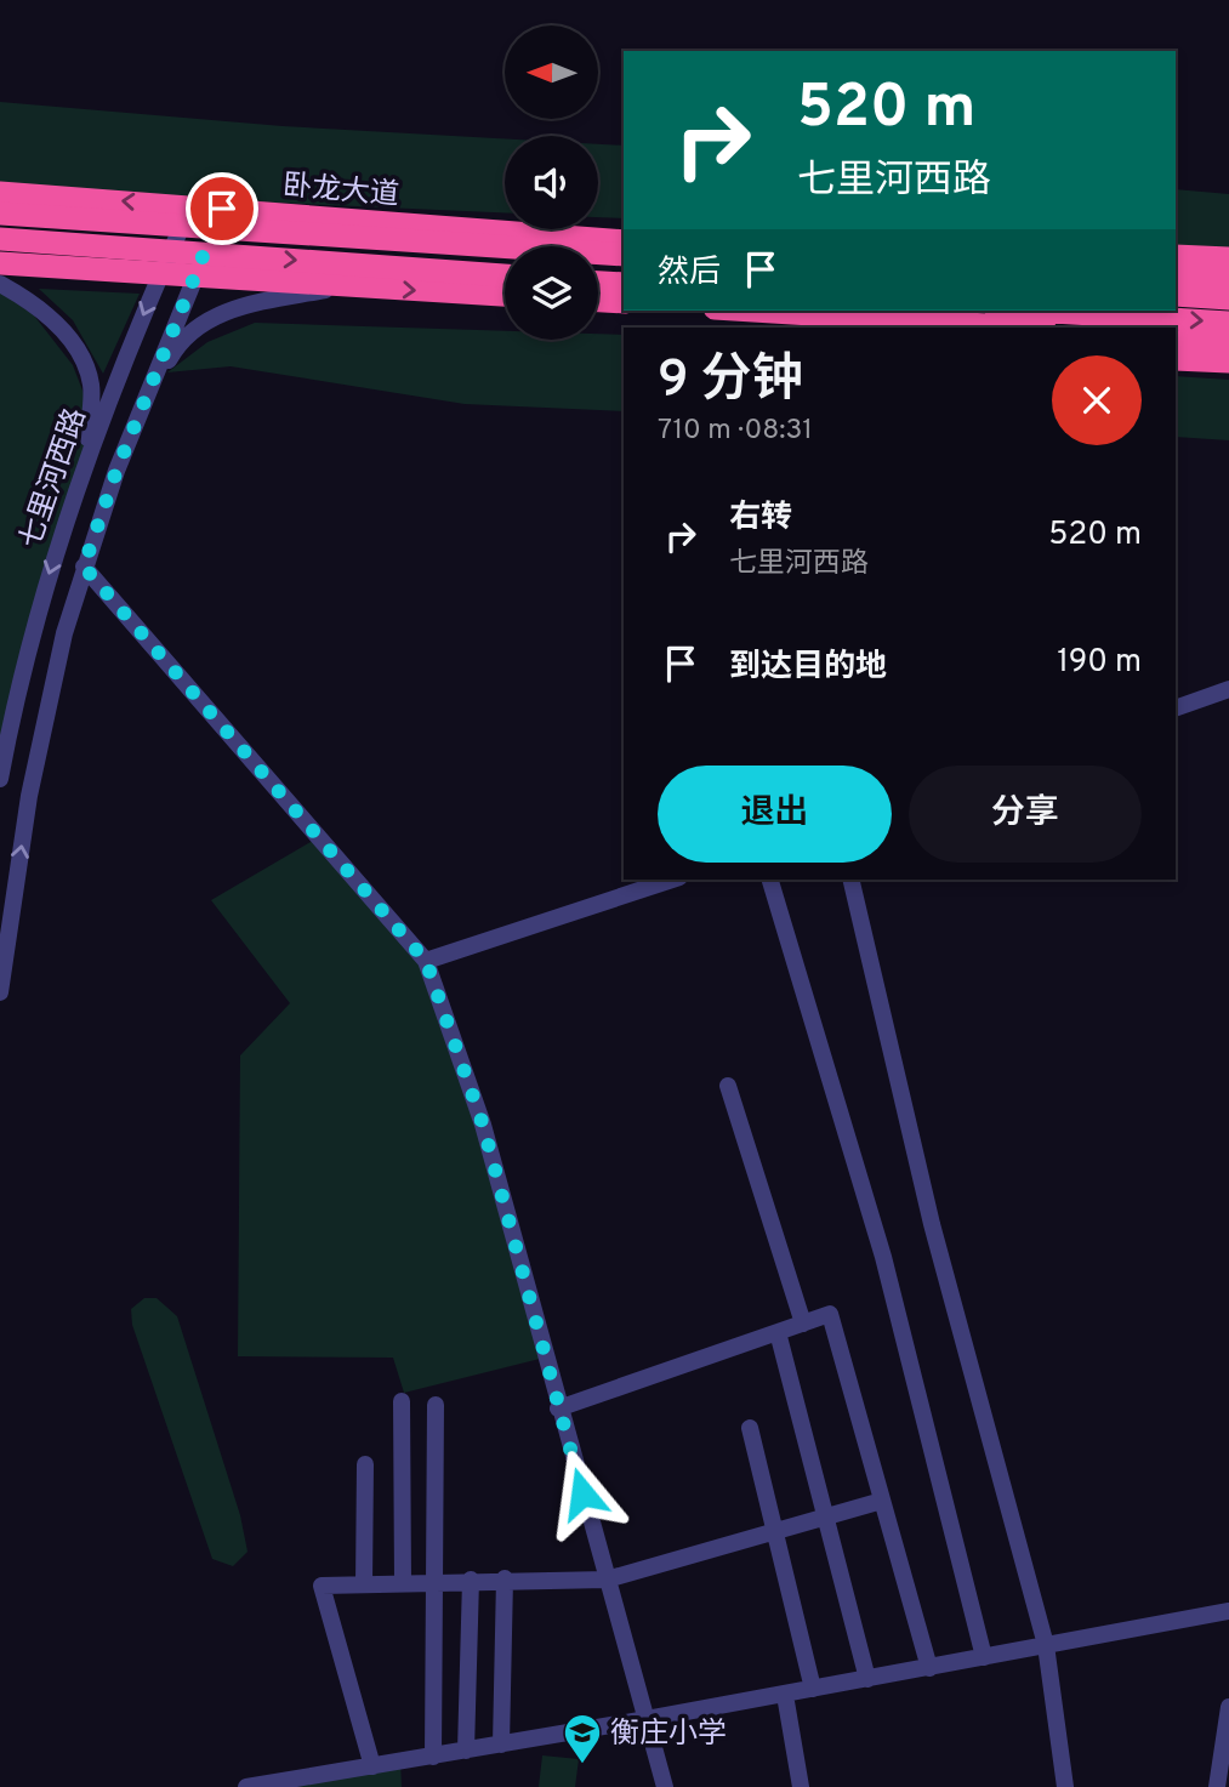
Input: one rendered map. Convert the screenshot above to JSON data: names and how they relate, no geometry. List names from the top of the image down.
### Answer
{
  "streets": {
    "highway": ["卧龙大道"],
    "street": ["七里河西路"]
  },
  "crossings": [
    ["卧龙大道", "七里河西路"]
  ],
  "places": {
    "school or university": ["衡庄小学"]
  },
  "north": "left",
  "page": {
    "turn": ["520 m", "七里河西路"],
    "then": "然后",
    "heading": ["9 分钟", "710 m · 08:31"],
    "list": [
      {
        "name": "右转",
        "note": "七里河西路",
        "value": "520 m"
      },
      {
        "name": "到达目的地",
        "value": "190 m"
      }
    ],
    "buttons": ["退出", "分享"]
  }
}
